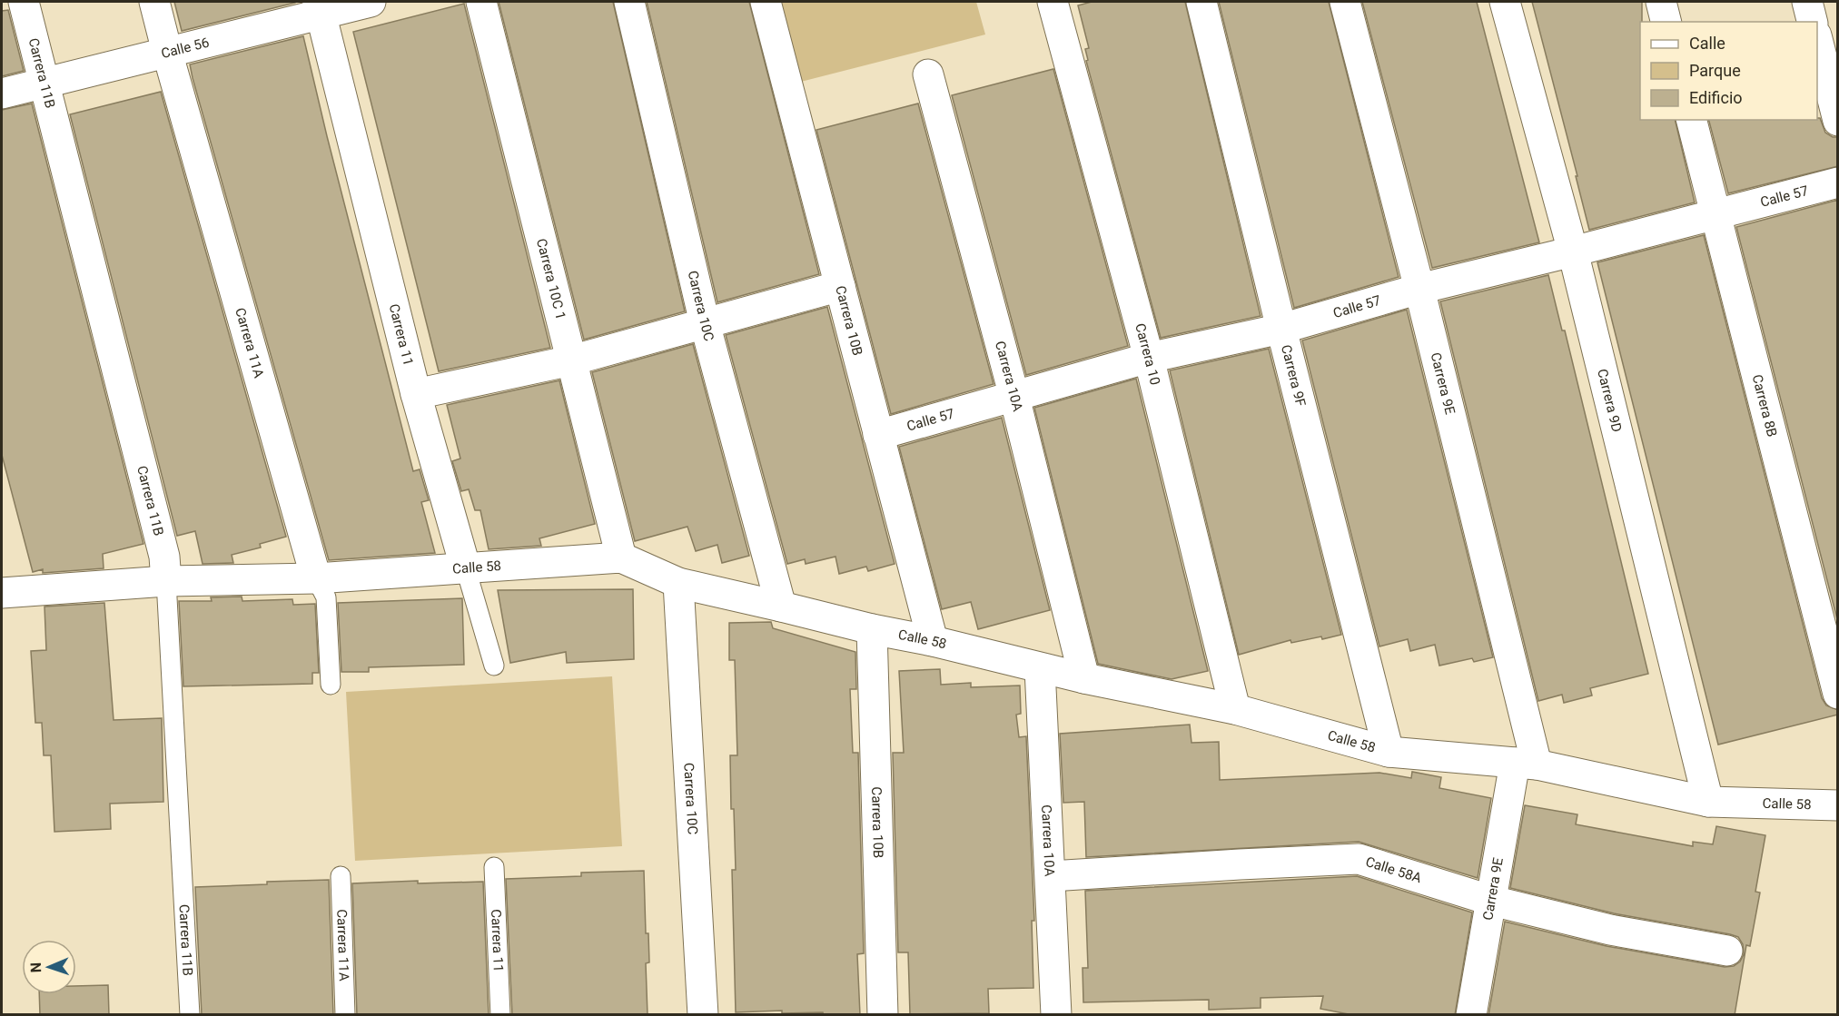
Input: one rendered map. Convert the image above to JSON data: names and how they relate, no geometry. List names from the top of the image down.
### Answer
{
  "streets": {
    "street": [
      "Calle 56",
      "Carrera 11B",
      "Calle 57",
      "Carrera 10C 1",
      "Carrera 10C",
      "Carrera 10B",
      "Carrera 11",
      "Carrera 11A",
      "Carrera 10",
      "Carrera 10A",
      "Carrera 9F",
      "Carrera 9E",
      "Carrera 9D",
      "Carrera 8B",
      "Calle 58",
      "Calle 58A"
    ]
  },
  "crossings": [
    ["Calle 56", "Carrera 11B"],
    ["Calle 56", "Carrera 11"],
    ["Calle 56", "Carrera 11A"],
    ["Carrera 11B", "Calle 58"],
    ["Calle 57", "Carrera 10B"],
    ["Calle 57", "Carrera 10"],
    ["Calle 57", "Carrera 10A"],
    ["Calle 57", "Carrera 9F"],
    ["Calle 57", "Carrera 9E"],
    ["Calle 57", "Carrera 9D"],
    ["Calle 57", "Carrera 8B"],
    ["Carrera 10C 1", "Calle 58"],
    ["Carrera 10C", "Calle 58"],
    ["Carrera 10B", "Calle 58"],
    ["Carrera 11", "Calle 58"],
    ["Carrera 11A", "Calle 58"],
    ["Carrera 10", "Calle 58"],
    ["Carrera 10A", "Calle 58"],
    ["Carrera 10A", "Calle 58A"],
    ["Carrera 9F", "Calle 58"],
    ["Carrera 9E", "Calle 58"],
    ["Carrera 9E", "Calle 58A"],
    ["Carrera 9D", "Calle 58"]
  ],
  "legend": ["Calle", "Parque", "Edificio"],
  "north": "left"
}
